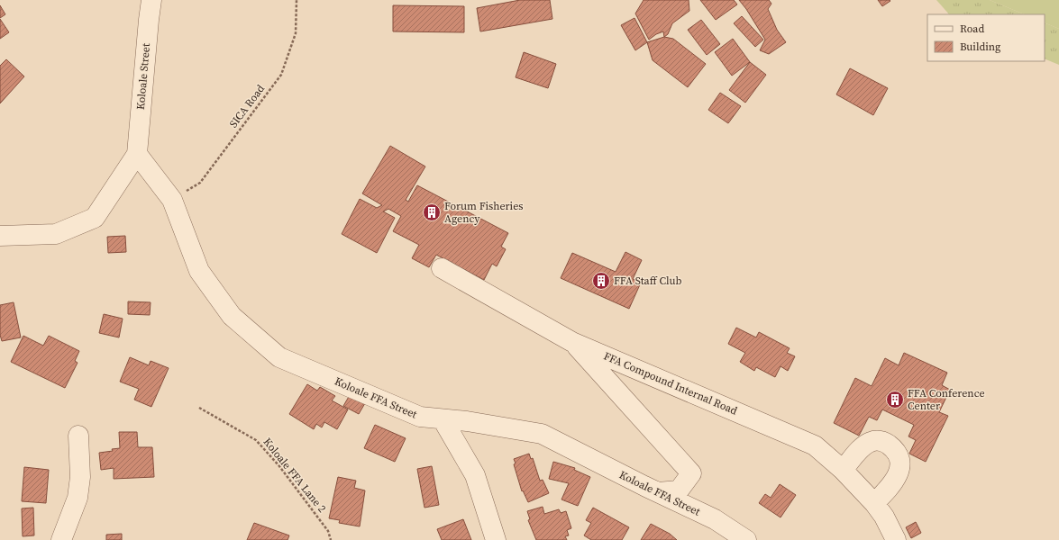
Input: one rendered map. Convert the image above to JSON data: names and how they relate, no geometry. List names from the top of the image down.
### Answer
{
  "streets": {
    "street": ["Koloale Street", "FFA Compound Internal Road", "Koloale FFA Street"],
    "path": ["SICA Road", "Koloale FFA Lane 2"]
  },
  "crossings": [
    ["Koloale Street", "Koloale FFA Street"],
    ["SICA Road", "Koloale FFA Street"]
  ],
  "places": {
    "building": ["Forum Fisheries Agency", "FFA Staff Club", "FFA Conference Center"]
  },
  "legend": ["Road", "Building"]
}
